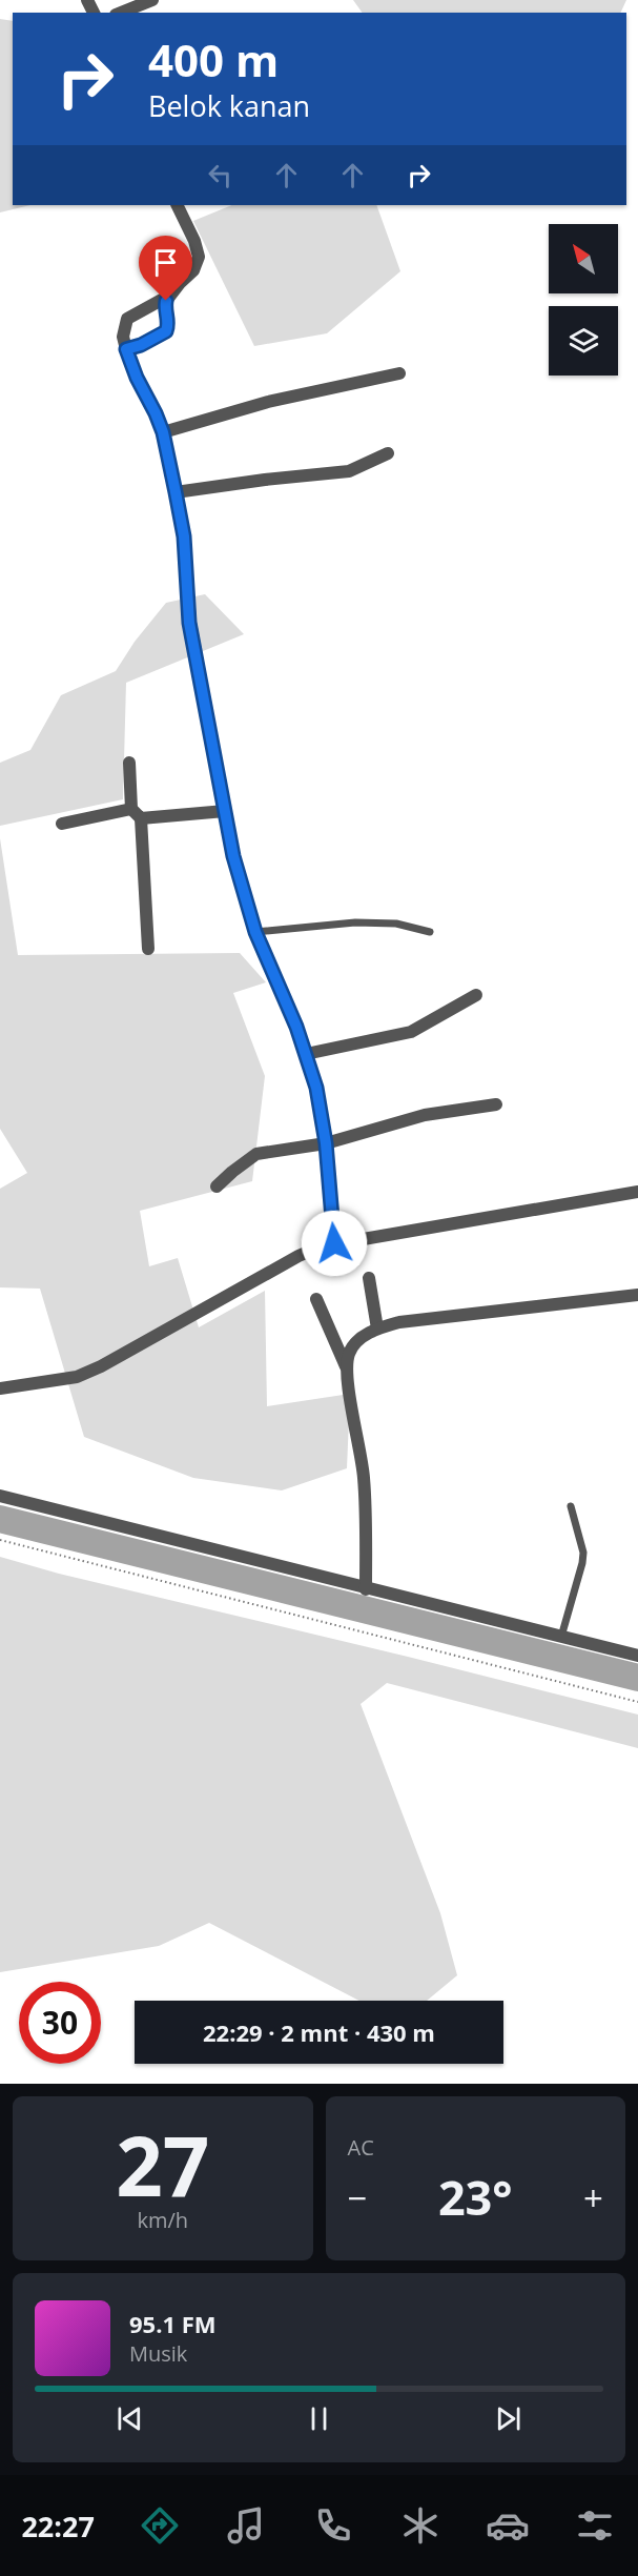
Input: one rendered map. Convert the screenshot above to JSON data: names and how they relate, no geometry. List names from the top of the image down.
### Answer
{
  "north": "top left",
  "page": {
    "turn": ["400 m", "Belok kanan"],
    "limit": "30",
    "trip": "22:29 · 2 mnt · 430 m",
    "tile": [
      ["27", "km/h"],
      "AC"
    ],
    "heat": ["−", "23°", "+"],
    "song": ["95.1 FM", "Musik"],
    "tabs": "22:27"
  }
}
